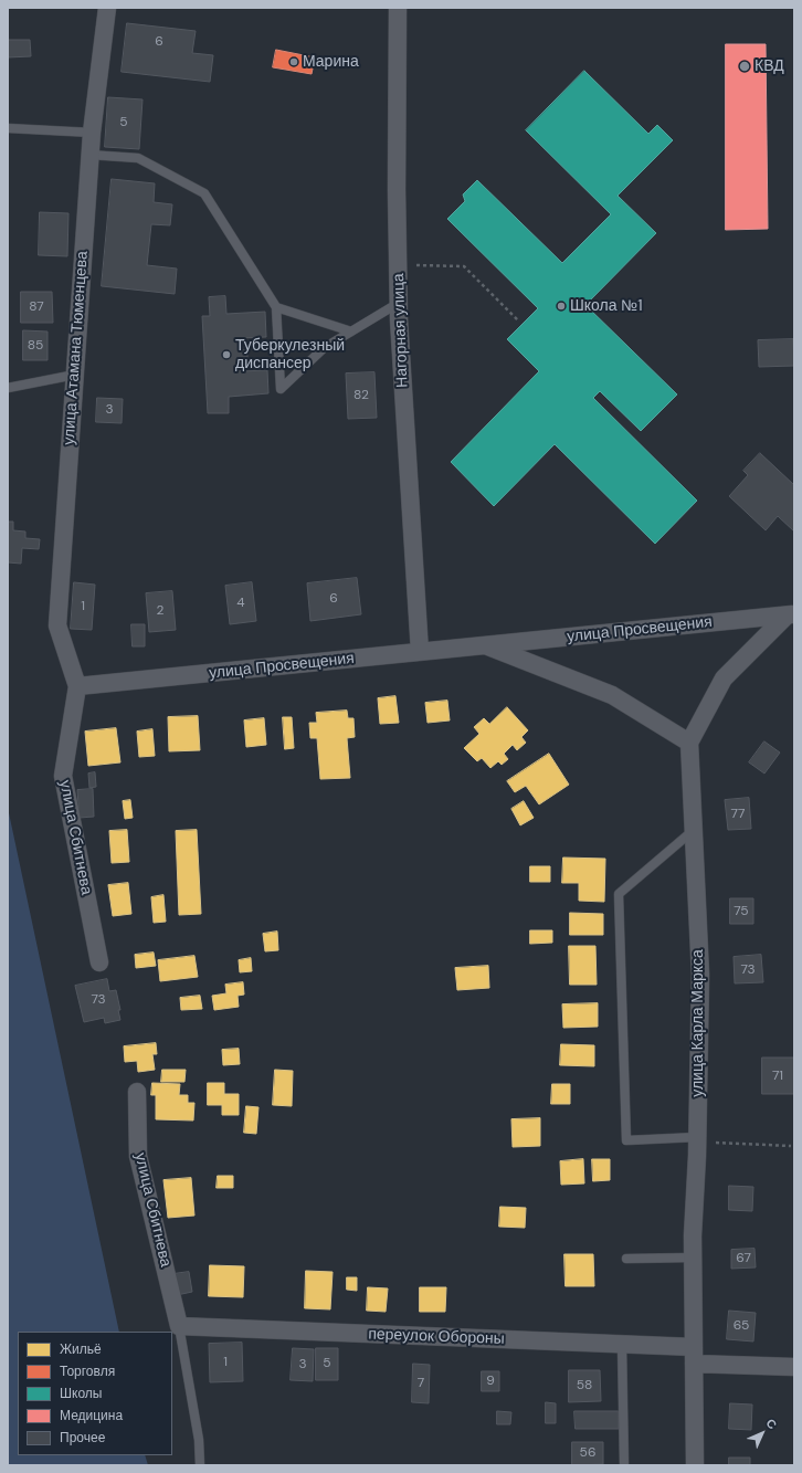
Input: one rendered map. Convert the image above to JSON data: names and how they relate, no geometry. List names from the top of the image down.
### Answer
{
  "streets": {
    "street": [
      "Нагорная улица",
      "улица Атамана Тюменцева",
      "улица Просвещения",
      "улица Сбитнева",
      "улица Карла Маркса",
      "переулок Обороны"
    ]
  },
  "crossings": [
    ["Нагорная улица", "улица Просвещения"],
    ["улица Атамана Тюменцева", "улица Просвещения"],
    ["улица Атамана Тюменцева", "улица Сбитнева"],
    ["улица Просвещения", "улица Сбитнева"],
    ["улица Просвещения", "улица Карла Маркса"],
    ["улица Сбитнева", "переулок Обороны"],
    ["улица Карла Маркса", "переулок Обороны"]
  ],
  "places": [
    "Марина",
    "КВД",
    "Школа №1",
    "Туберкулезный диспансер"
  ],
  "house_numbers": [
    "6",
    "5",
    "87",
    "85",
    "82",
    "3",
    "6",
    "4",
    "1",
    "2",
    "77",
    "75",
    "73",
    "73",
    "71",
    "67",
    "65",
    "1",
    "5",
    "3",
    "9",
    "7",
    "58",
    "56"
  ],
  "legend": [
    "Жильё",
    "Торговля",
    "Школы",
    "Медицина",
    "Прочее"
  ],
  "north": "top right"
}
